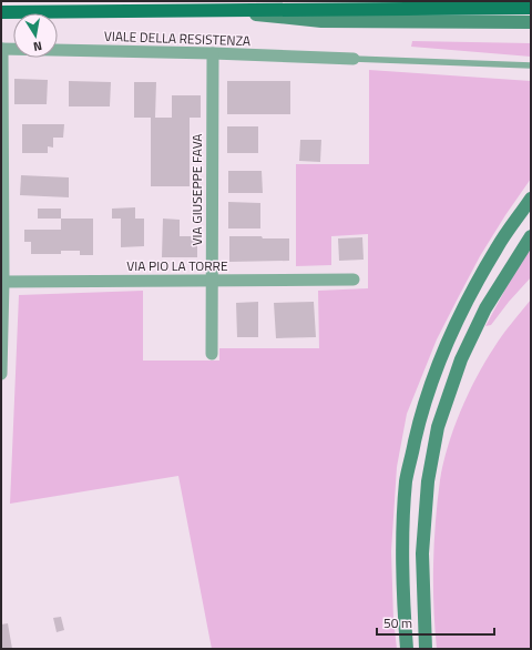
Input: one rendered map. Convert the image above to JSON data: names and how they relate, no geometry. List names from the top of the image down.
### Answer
{
  "streets": {
    "street": ["VIALE DELLA RESISTENZA", "VIA GIUSEPPE FAVA", "VIA PIO LA TORRE"]
  },
  "crossings": [
    ["VIALE DELLA RESISTENZA", "VIA GIUSEPPE FAVA"],
    ["VIA GIUSEPPE FAVA", "VIA PIO LA TORRE"]
  ],
  "scale_bar": "50 m",
  "north": "bottom"
}
